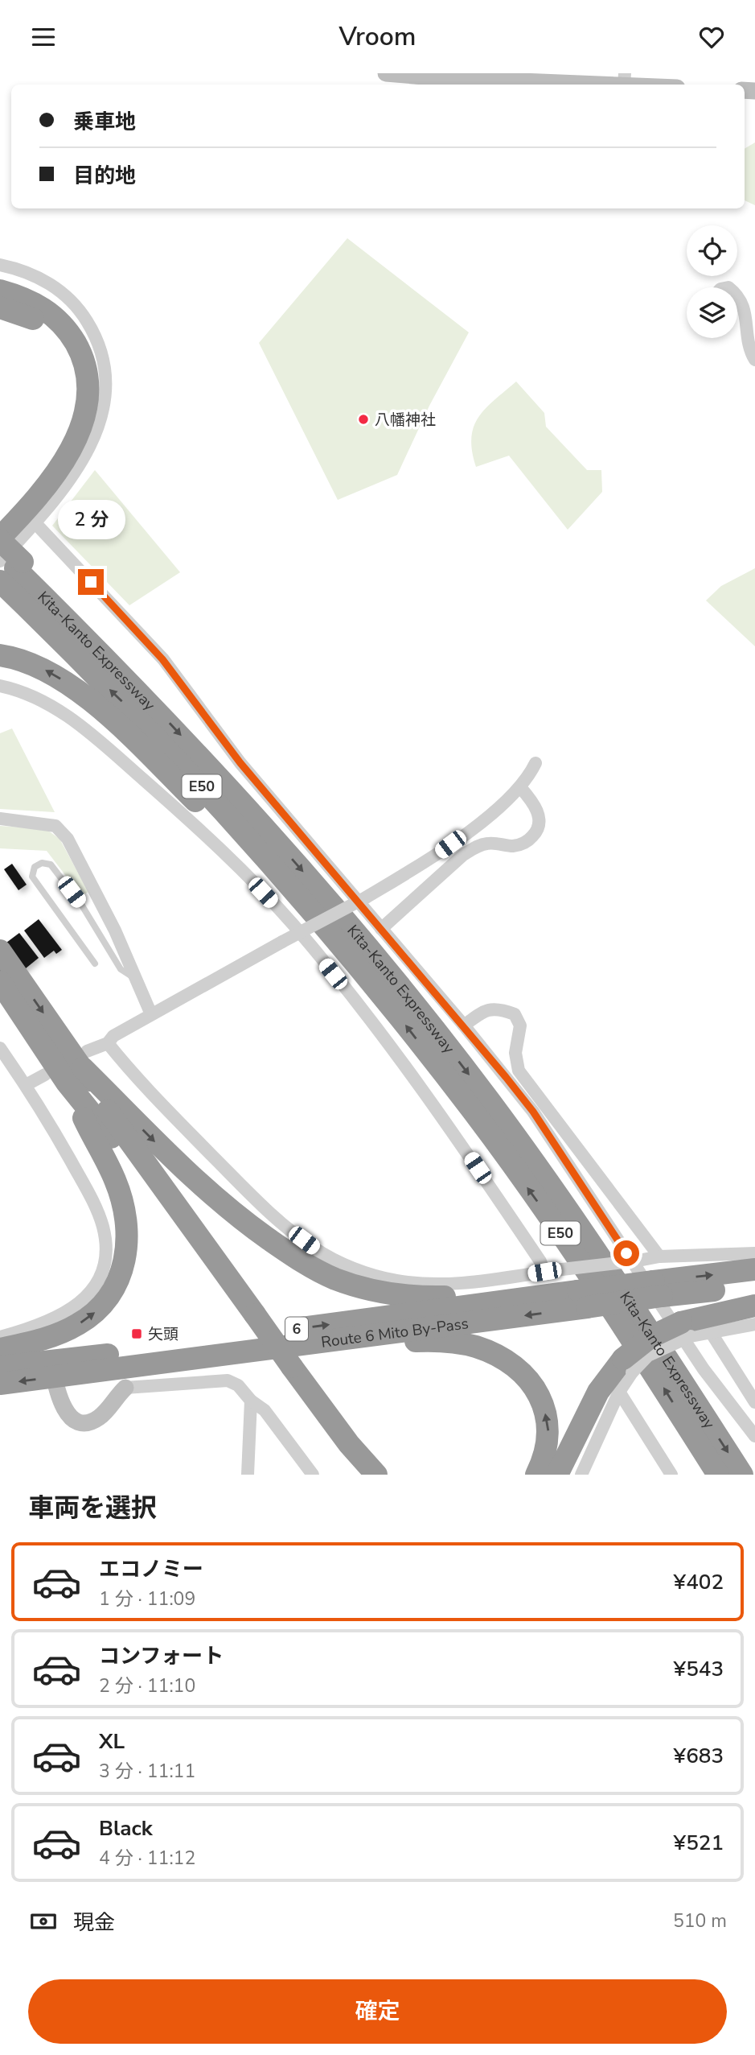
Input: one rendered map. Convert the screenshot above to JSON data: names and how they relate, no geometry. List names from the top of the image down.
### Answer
{
  "streets": {
    "highway": [
      "Kita-Kanto Expressway",
      "E50",
      "6",
      "Route 6 Mito By-Pass"
    ]
  },
  "places": {
    "other": ["八幡神社"],
    "transit": ["矢頭"]
  },
  "page": {
    "header": "Vroom",
    "banner": ["乗車地", "目的地"],
    "bubble": "2 分",
    "heading": "車両を選択",
    "list": [
      {
        "name": "エコノミー",
        "note": "1 分 · 11:09",
        "value": "¥402"
      },
      {
        "name": "コンフォート",
        "note": "2 分 · 11:10",
        "value": "¥543"
      },
      {
        "name": "XL",
        "note": "3 分 · 11:11",
        "value": "¥683"
      },
      {
        "name": "Black",
        "note": "4 分 · 11:12",
        "value": "¥521"
      }
    ],
    "pay": ["現金", "510 m"],
    "buttons": "確定"
  }
}
